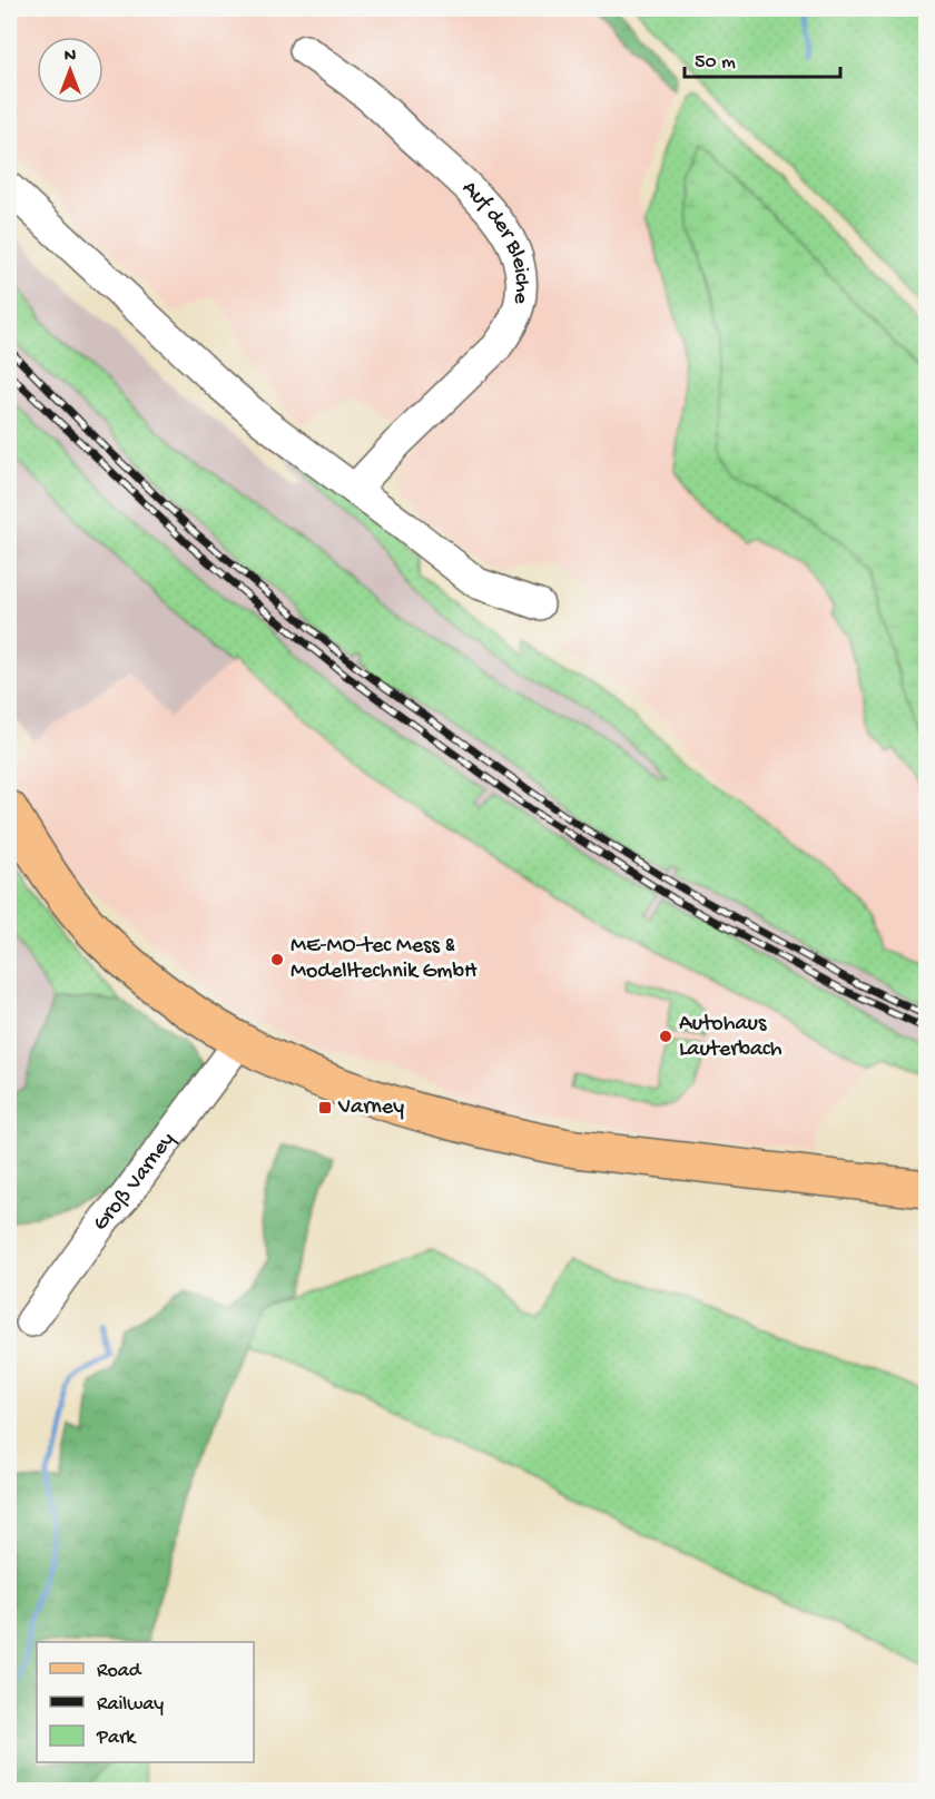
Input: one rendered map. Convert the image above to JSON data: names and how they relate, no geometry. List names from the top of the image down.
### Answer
{
  "streets": {
    "street": ["Auf der Bleiche", "Groß Varney"]
  },
  "places": {
    "other": ["ME-MO-tec Mess & Modelltechnik GmbH", "Autohaus Lauterbach"],
    "transit": ["Varney"]
  },
  "legend": ["Road", "Railway", "Park"],
  "scale_bar": "50 m",
  "north": "top"
}
